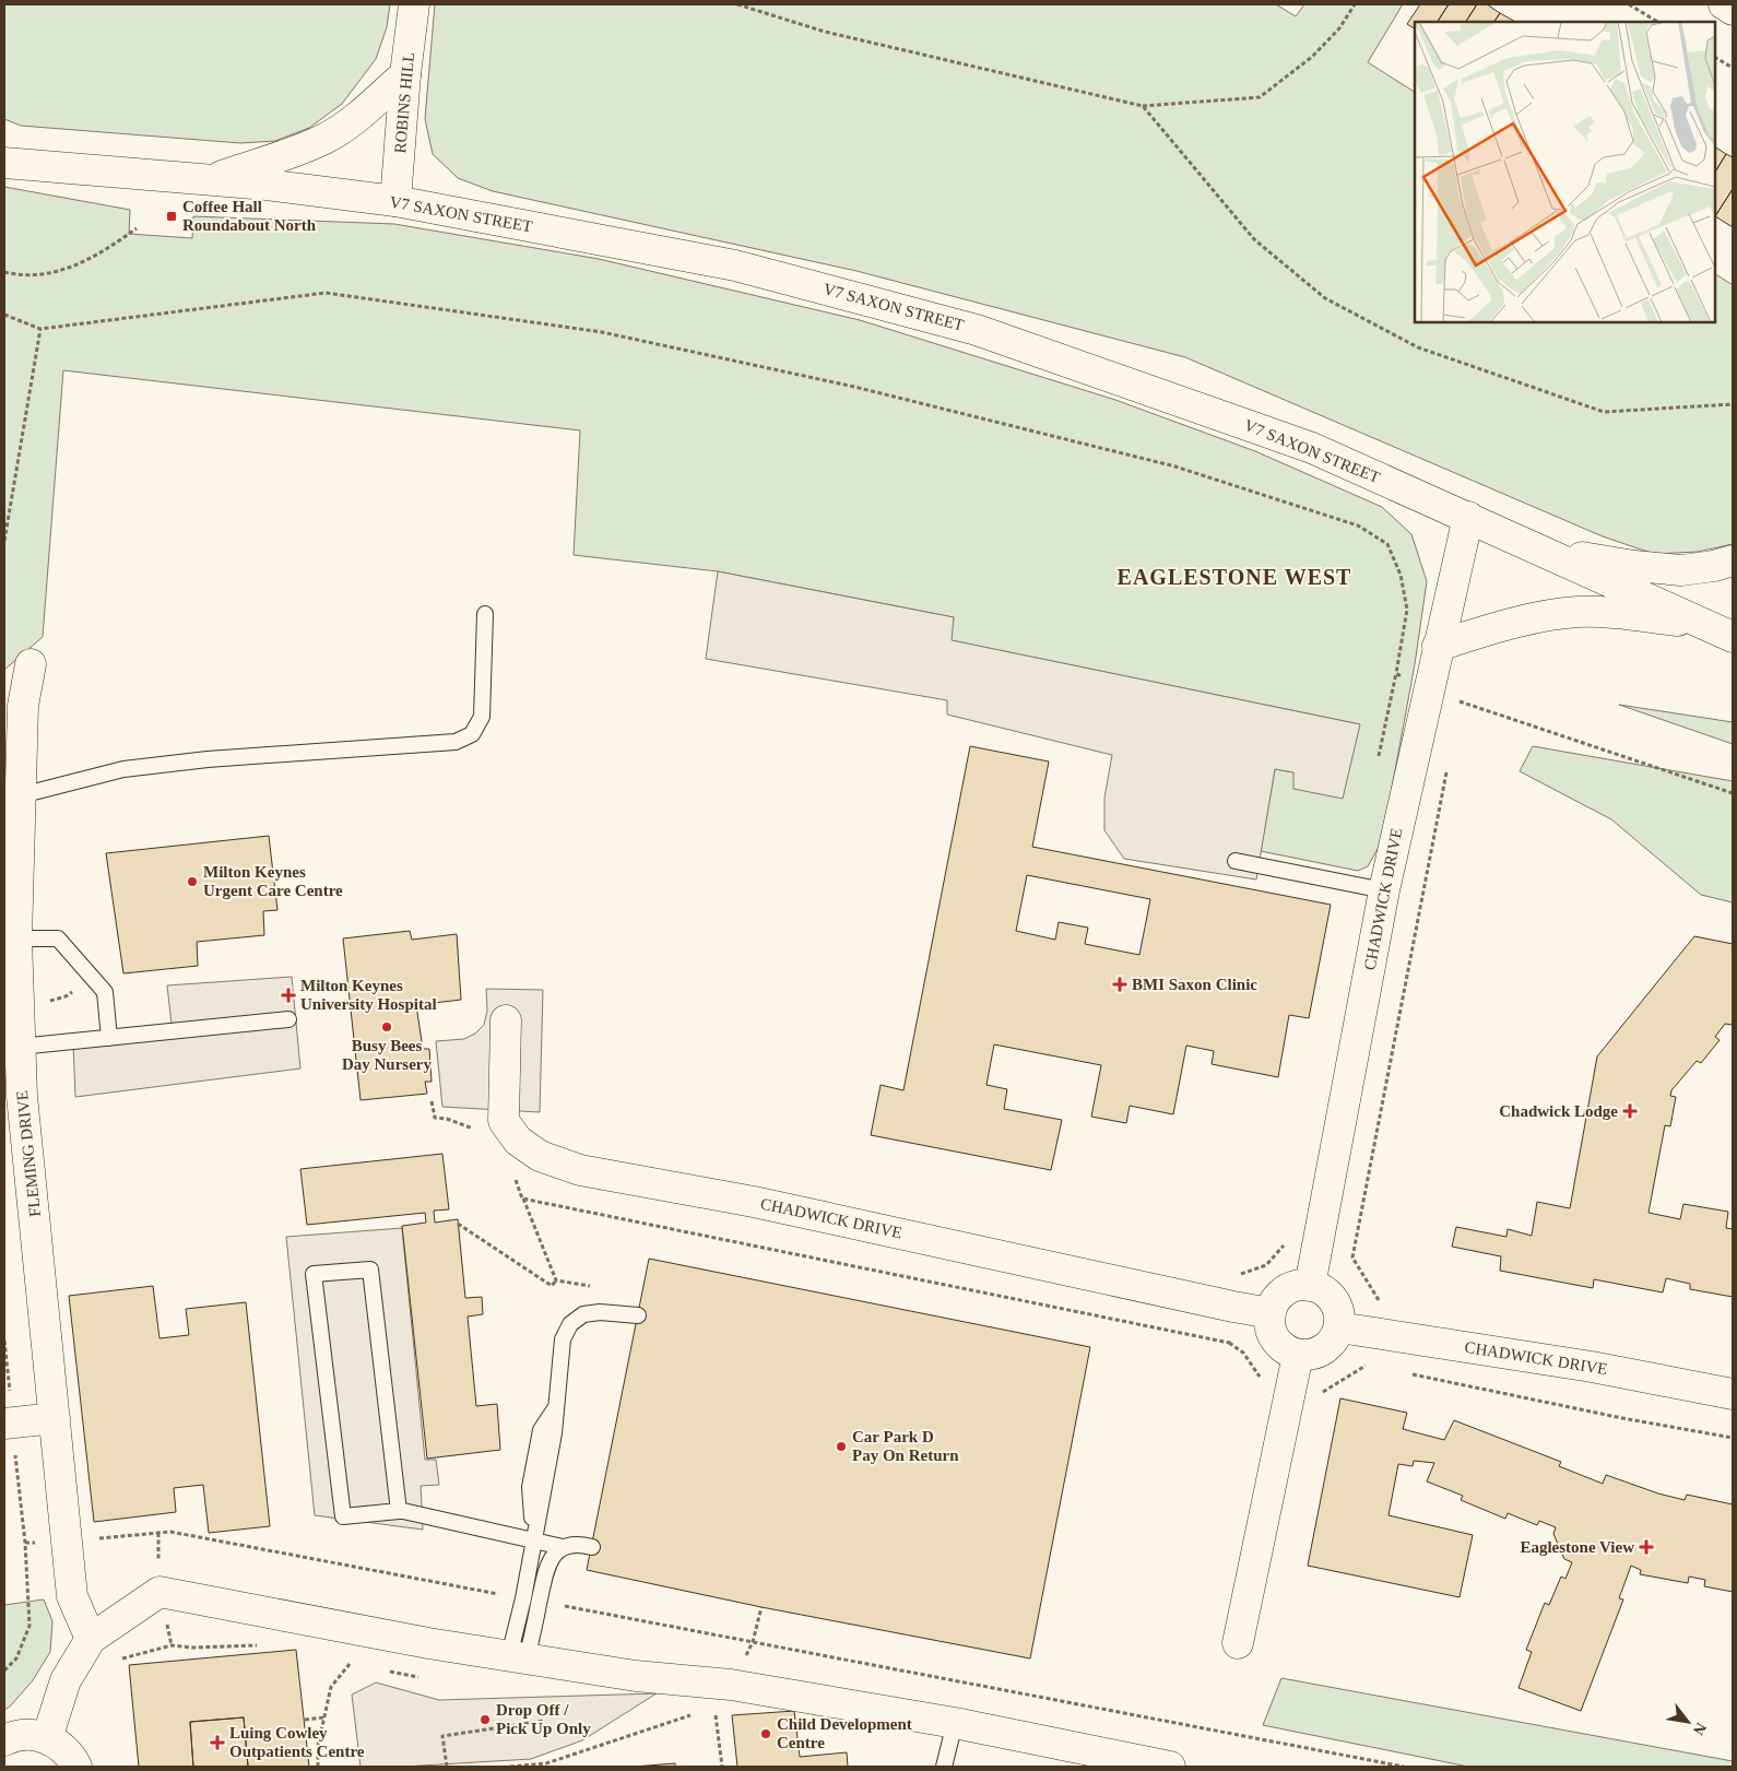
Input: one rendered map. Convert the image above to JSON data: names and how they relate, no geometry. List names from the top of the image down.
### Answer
{
  "streets": {
    "street": [
      "ROBINS HILL",
      "V7 SAXON STREET",
      "CHADWICK DRIVE",
      "FLEMING DRIVE"
    ]
  },
  "crossings": [
    ["ROBINS HILL", "V7 SAXON STREET"],
    ["V7 SAXON STREET", "CHADWICK DRIVE"]
  ],
  "districts": ["EAGLESTONE WEST"],
  "places": {
    "transit": ["Coffee Hall Roundabout North"],
    "other": [
      "Milton Keynes Urgent Care Centre",
      "Busy Bees Day Nursery",
      "Car Park D Pay On Return",
      "Drop Off / Pick Up Only",
      "Child Development Centre"
    ],
    "health": [
      "BMI Saxon Clinic",
      "Milton Keynes University Hospital",
      "Chadwick Lodge",
      "Eaglestone View",
      "Luing Cowley Outpatients Centre"
    ]
  },
  "north": "bottom right"
}
